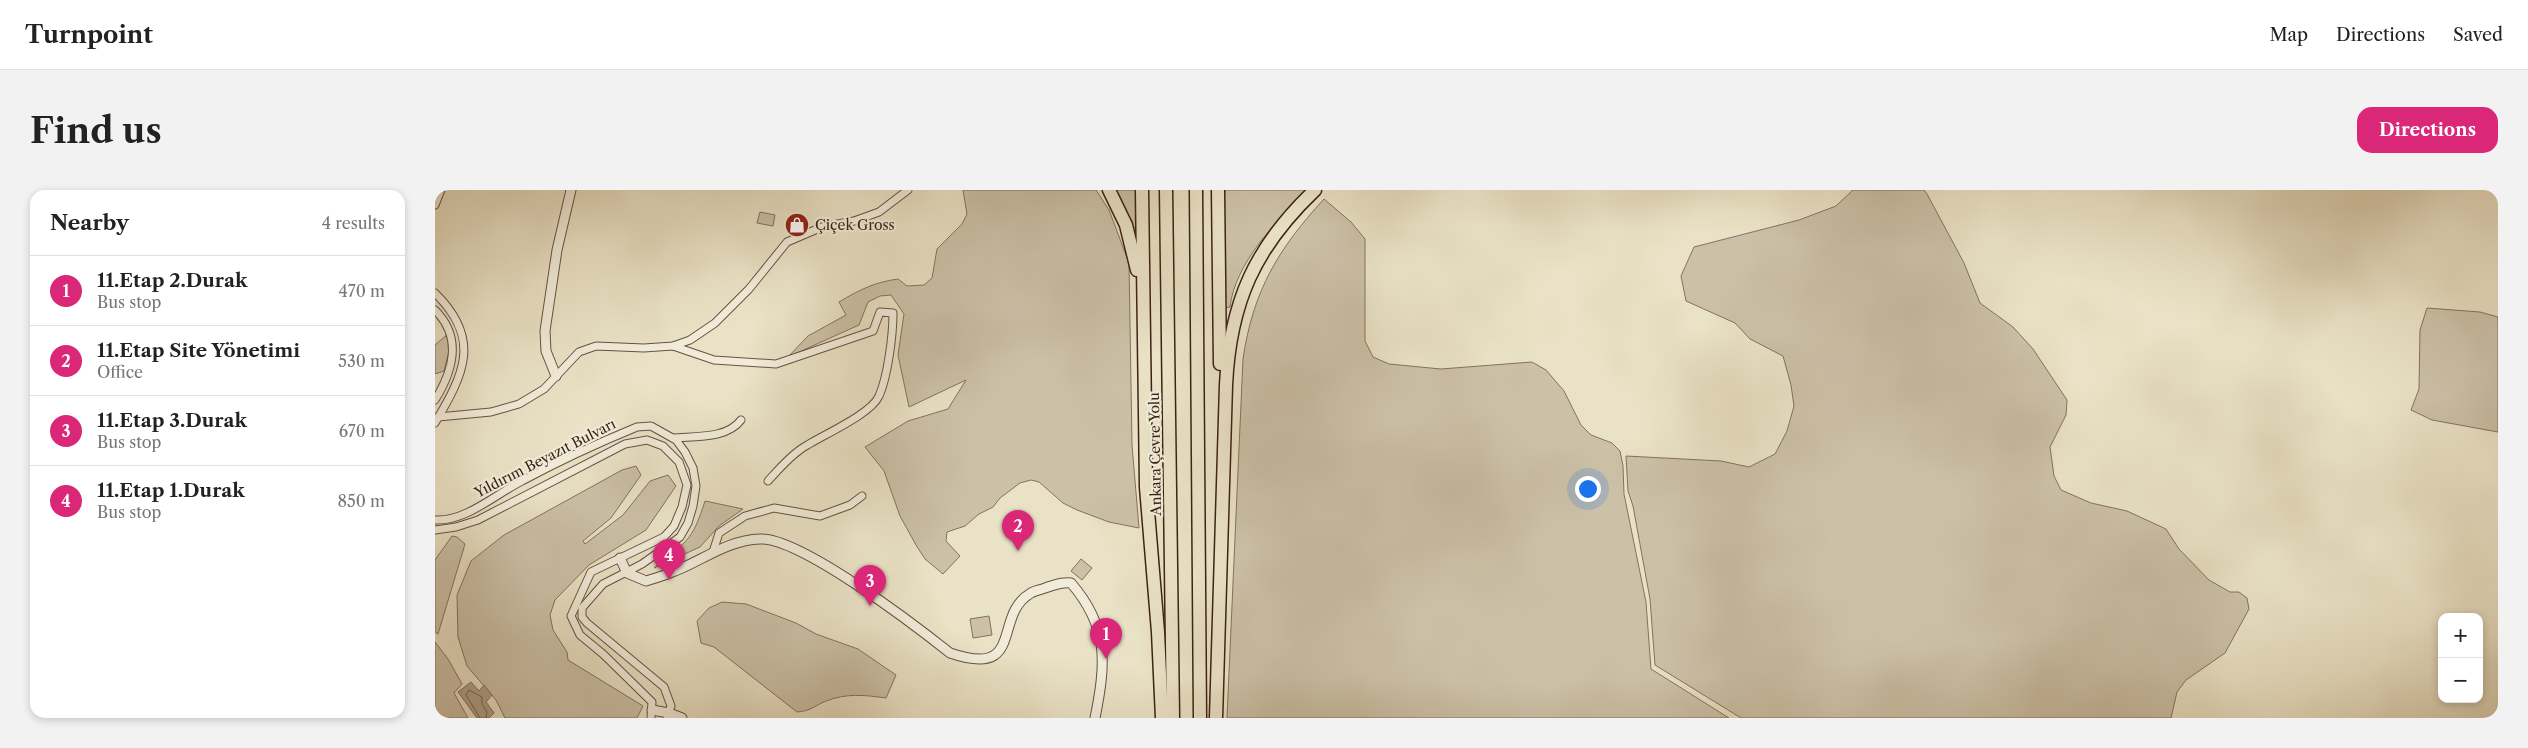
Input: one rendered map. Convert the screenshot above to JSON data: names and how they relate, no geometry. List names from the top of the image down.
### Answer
{
  "streets": {
    "highway": ["Ankara Çevre Yolu"],
    "street": ["Yıldırım Beyazıt Bulvarı"]
  },
  "places": {
    "shop": ["Çiçek Gross"]
  },
  "page": {
    "header": "Turnpoint",
    "nav": ["Map", "Directions", "Saved"],
    "buttons": "Directions",
    "title": "Find us",
    "heading": ["Nearby", "4 results"],
    "list": [
      {
        "mark": "1",
        "name": "11.Etap 2.Durak",
        "note": "Bus stop",
        "value": "470 m"
      },
      {
        "mark": "2",
        "name": "11.Etap Site Yönetimi",
        "note": "Office",
        "value": "530 m"
      },
      {
        "mark": "3",
        "name": "11.Etap 3.Durak",
        "note": "Bus stop",
        "value": "670 m"
      },
      {
        "mark": "4",
        "name": "11.Etap 1.Durak",
        "note": "Bus stop",
        "value": "850 m"
      }
    ],
    "pins": [
      "2",
      "4",
      "3",
      "1"
    ],
    "map_buttons": ["+", "−"]
  }
}
